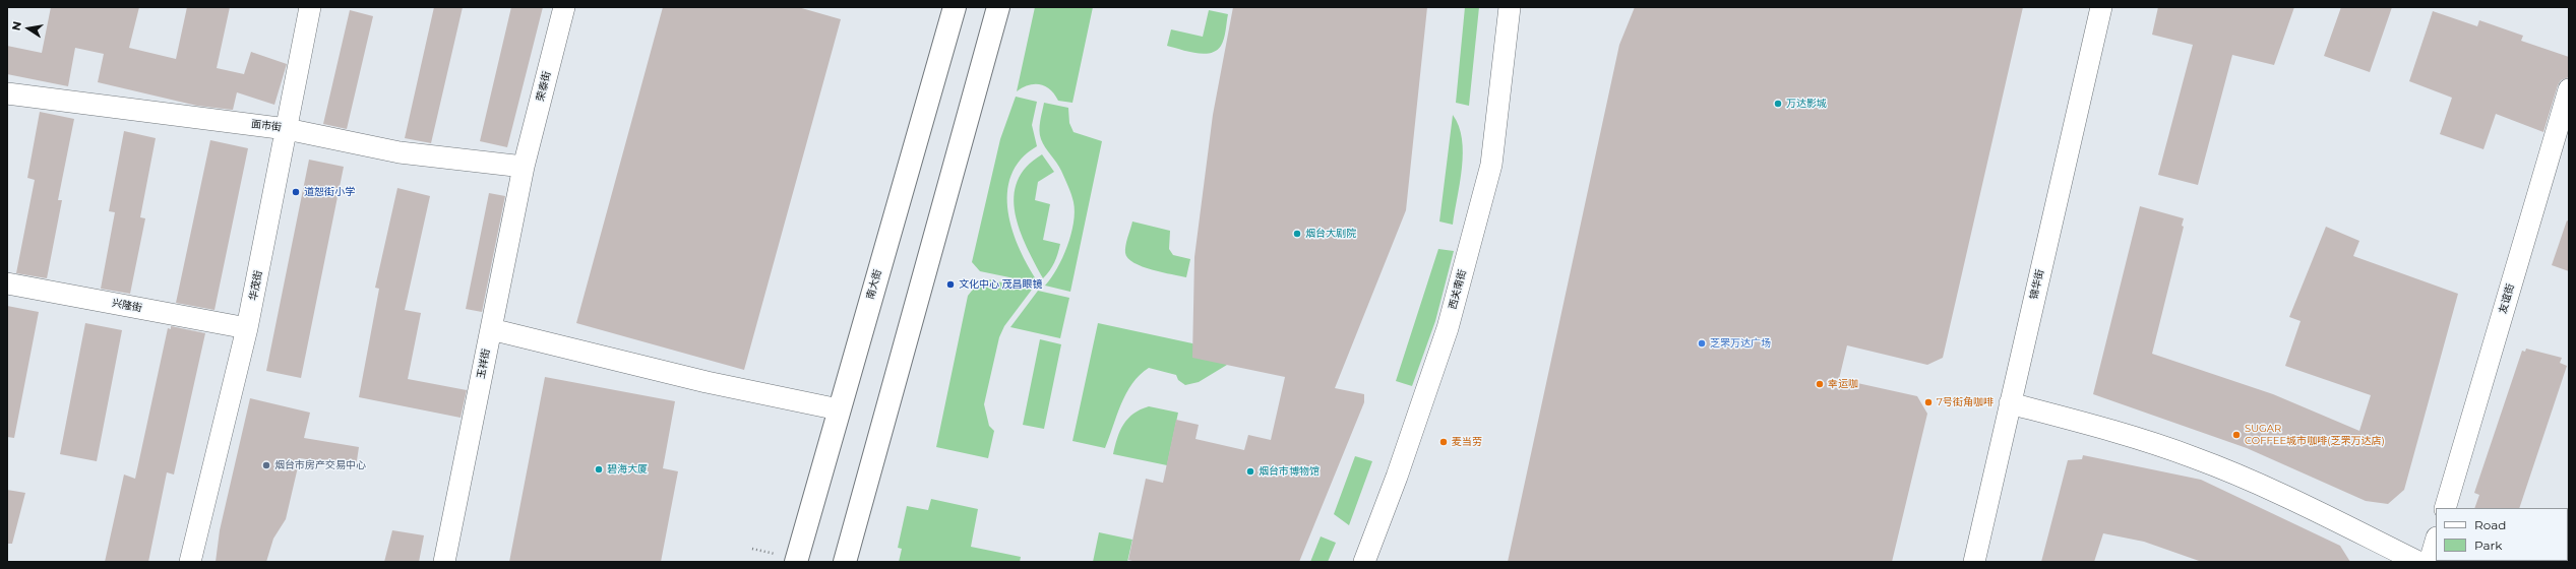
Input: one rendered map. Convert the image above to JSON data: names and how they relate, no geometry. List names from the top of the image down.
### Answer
{
  "streets": {
    "main road": ["南大街"],
    "street": [
      "荣泰街",
      "面市街",
      "锦华街",
      "华茂街",
      "西关南街",
      "友谊街",
      "兴隆街",
      "玉祥街"
    ]
  },
  "crossings": [
    ["荣泰街", "面市街"],
    ["荣泰街", "玉祥街"],
    ["面市街", "华茂街"],
    ["面市街", "玉祥街"],
    ["华茂街", "兴隆街"]
  ],
  "places": [
    "万达影城",
    "道恕街小学",
    "烟台大剧院",
    "文化中心 茂昌眼镜",
    "芝罘万达广场",
    "幸运咖",
    "7号街角咖啡",
    "SUGAR COFFEE城市咖啡(芝罘万达店)",
    "麦当劳",
    "烟台市房产交易中心",
    "碧海大厦",
    "烟台市博物馆"
  ],
  "legend": ["Road", "Park"],
  "north": "left"
}
